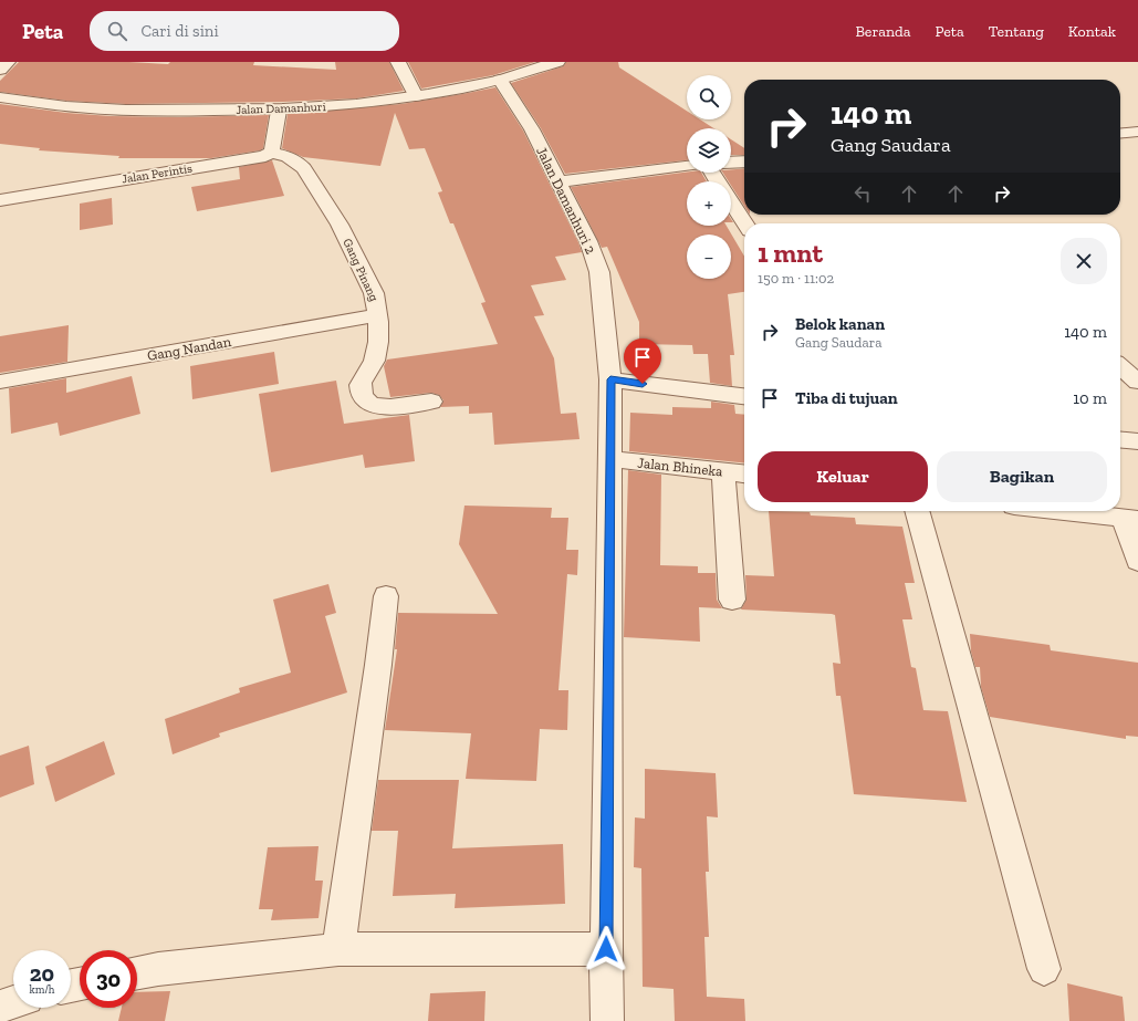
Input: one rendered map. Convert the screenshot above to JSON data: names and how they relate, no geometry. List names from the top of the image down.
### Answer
{
  "streets": {
    "street": [
      "Jalan Damanhuri",
      "Jalan Perintis",
      "Jalan Damanhuri 2",
      "Gang Pinang",
      "Gang Nandan",
      "Jalan Bhineka"
    ]
  },
  "crossings": [
    ["Jalan Damanhuri", "Jalan Damanhuri 2"],
    ["Jalan Perintis", "Gang Pinang"],
    ["Jalan Damanhuri 2", "Jalan Bhineka"],
    ["Gang Pinang", "Gang Nandan"]
  ],
  "page": {
    "header": "Peta",
    "search": "Cari di sini",
    "nav": [
      "Beranda",
      "Peta",
      "Tentang",
      "Kontak"
    ],
    "map_buttons": ["+", "−"],
    "turn": ["140 m", "Gang Saudara"],
    "heading": ["1 mnt", "150 m · 11:02"],
    "list": [
      {
        "name": "Belok kanan",
        "note": "Gang Saudara",
        "value": "140 m"
      },
      {
        "name": "Tiba di tujuan",
        "value": "10 m"
      }
    ],
    "buttons": ["Keluar", "Bagikan"],
    "speed": "20 km/h",
    "limit": "30"
  }
}
